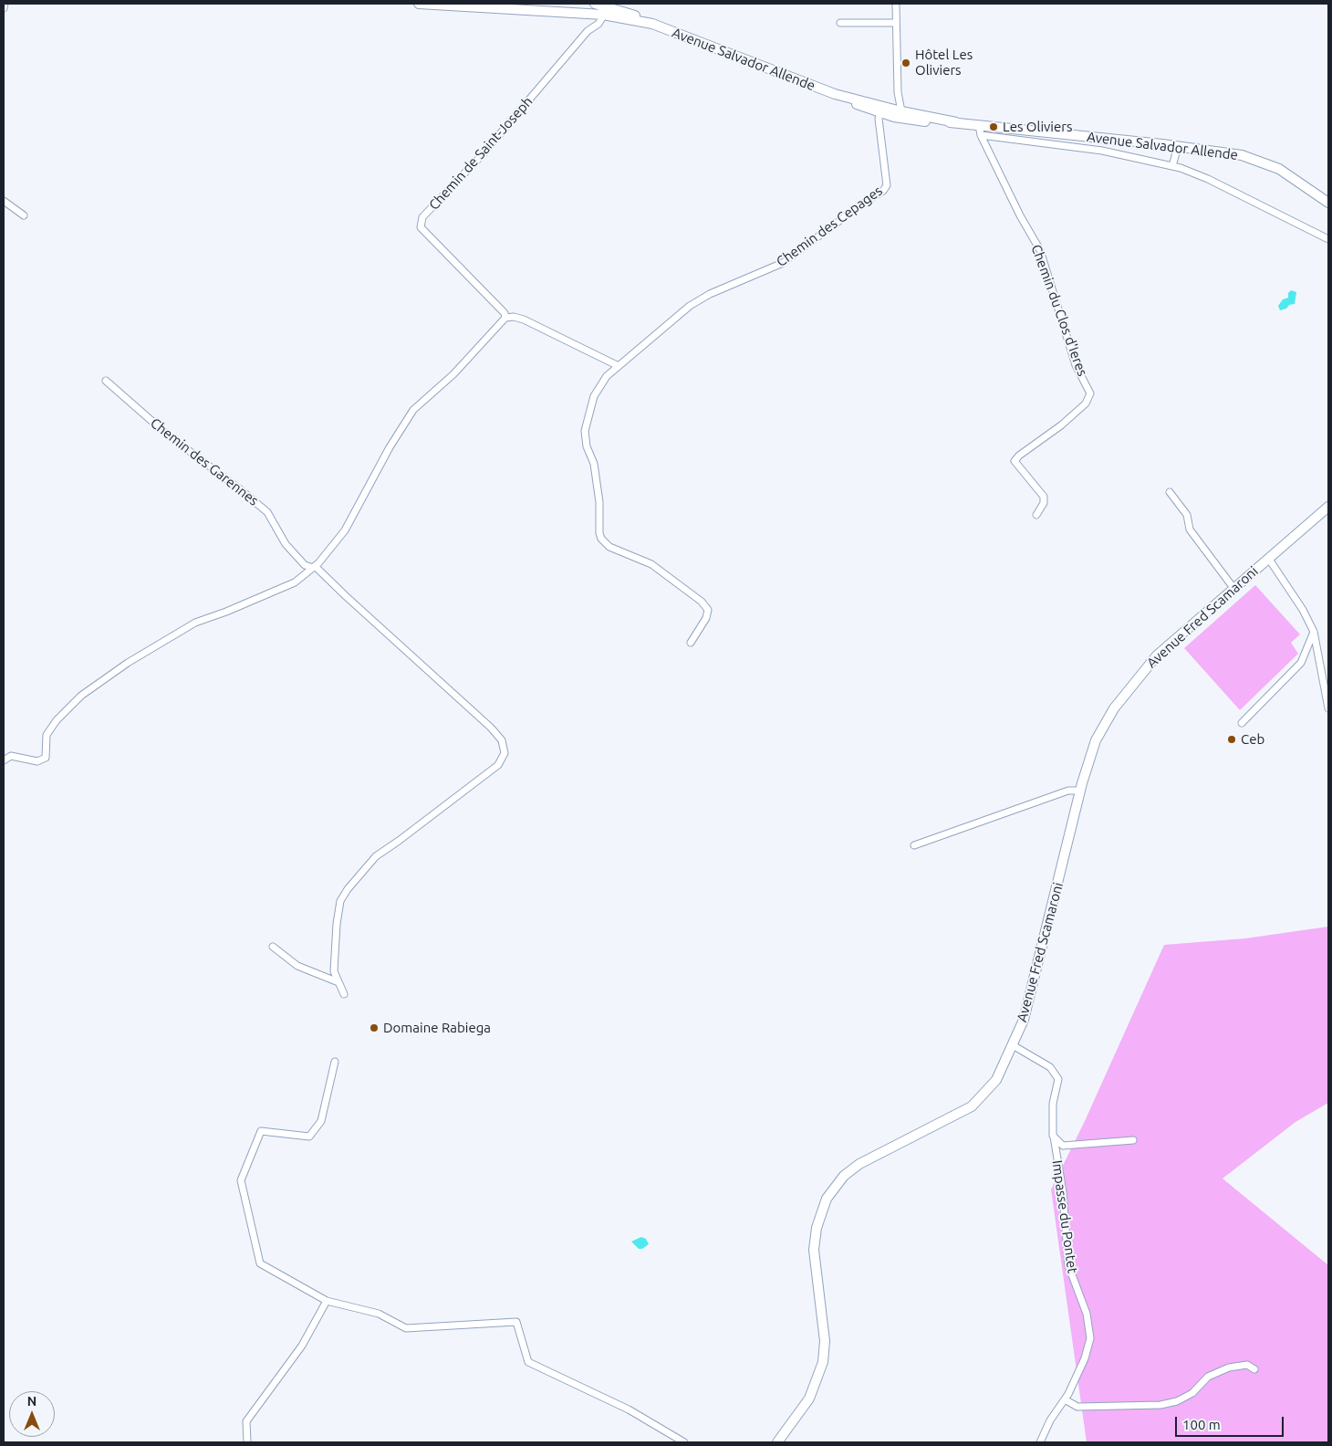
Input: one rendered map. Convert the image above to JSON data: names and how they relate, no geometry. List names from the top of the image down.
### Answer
{
  "streets": {
    "main road": ["Avenue Salvador Allende", "Avenue Fred Scamaroni"],
    "street": [
      "Chemin de Saint-Joseph",
      "Chemin des Cepages",
      "Chemin du Clos d'Ieres",
      "Chemin des Garennes",
      "Impasse du Pontet"
    ]
  },
  "crossings": [
    ["Avenue Salvador Allende", "Chemin de Saint-Joseph"],
    ["Avenue Salvador Allende", "Chemin des Cepages"],
    ["Avenue Salvador Allende", "Chemin du Clos d'Ieres"],
    ["Avenue Fred Scamaroni", "Impasse du Pontet"]
  ],
  "places": [
    "Hôtel Les Oliviers",
    "Les Oliviers",
    "Ceb",
    "Domaine Rabiega"
  ],
  "scale_bar": "100 m",
  "north": "top"
}
